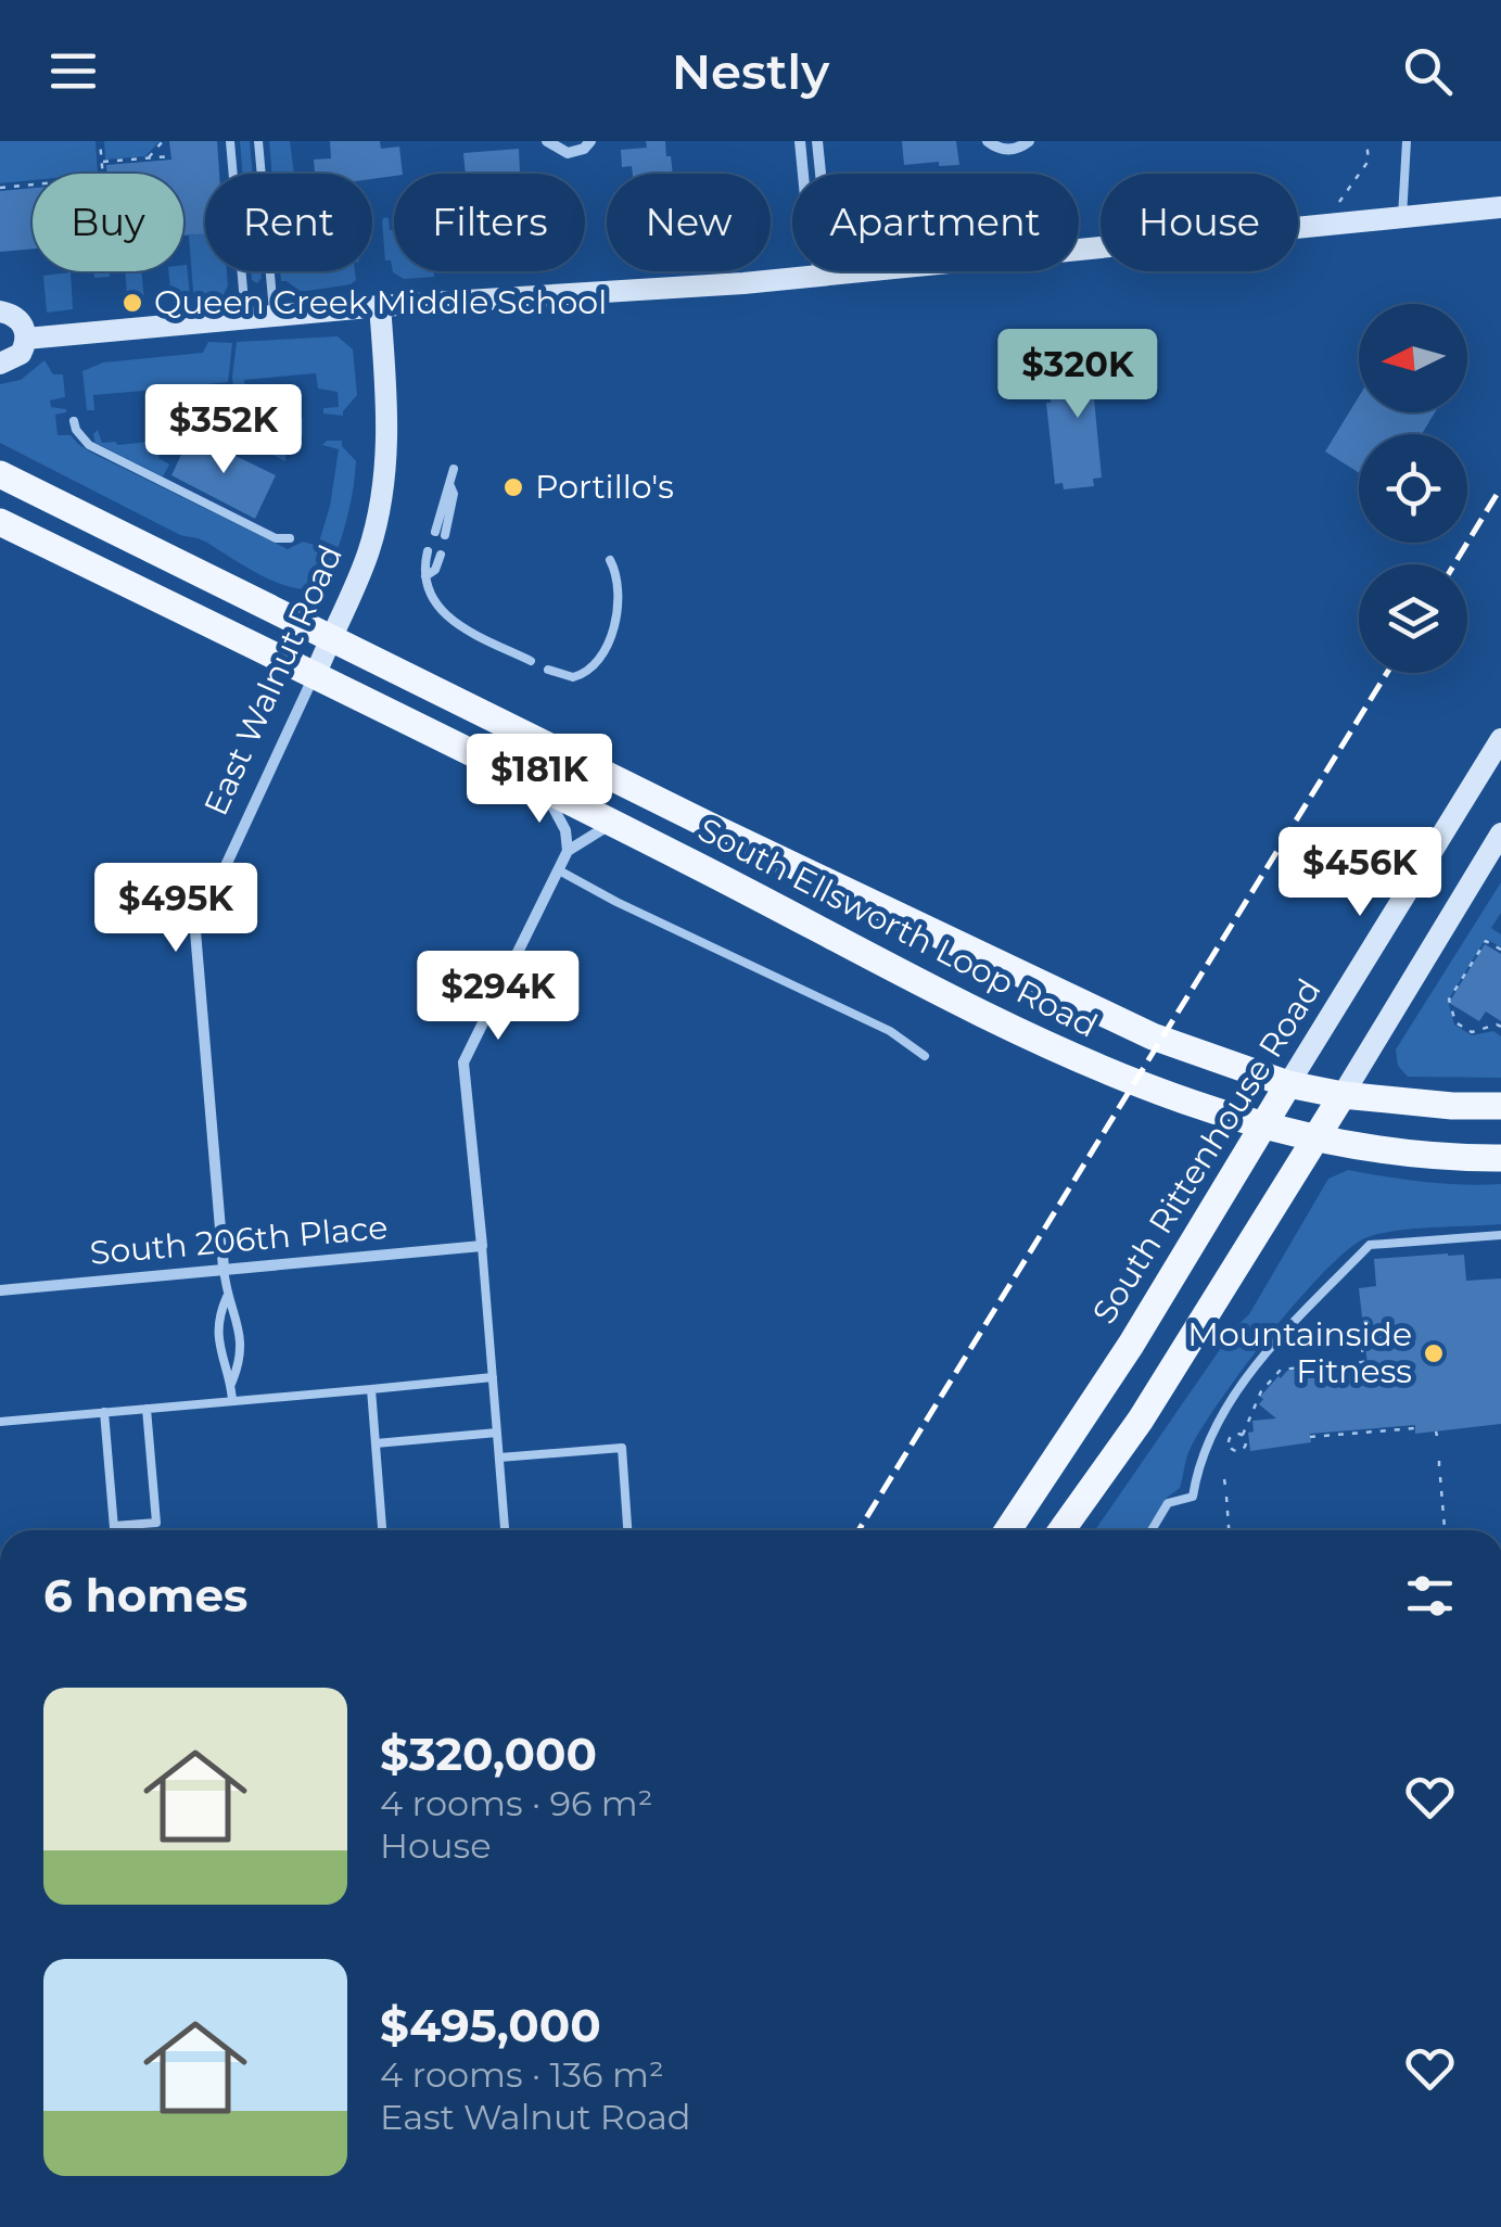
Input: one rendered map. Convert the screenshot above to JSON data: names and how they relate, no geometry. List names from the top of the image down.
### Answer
{
  "streets": {
    "main road": ["South Ellsworth Loop Road", "South Rittenhouse Road"],
    "street": ["East Walnut Road", "South 206th Place"]
  },
  "crossings": [
    ["East Walnut Road", "South Ellsworth Loop Road"],
    ["East Walnut Road", "South 206th Place"],
    ["South Ellsworth Loop Road", "South Rittenhouse Road"]
  ],
  "places": ["Queen Creek Middle School", "Portillo's", "Mountainside Fitness"],
  "north": "left",
  "page": {
    "header": "Nestly",
    "chip": [
      "Buy",
      "Rent",
      "Filters",
      "New",
      "Apartment",
      "House"
    ],
    "price": [
      "$320K",
      "$352K",
      "$181K",
      "$456K",
      "$495K",
      "$294K"
    ],
    "heading": "6 homes",
    "list": [
      {
        "name": "$320,000",
        "note": "4 rooms · 96 m² · House"
      },
      {
        "name": "$495,000",
        "note": "4 rooms · 136 m² · East Walnut Road"
      }
    ]
  }
}
